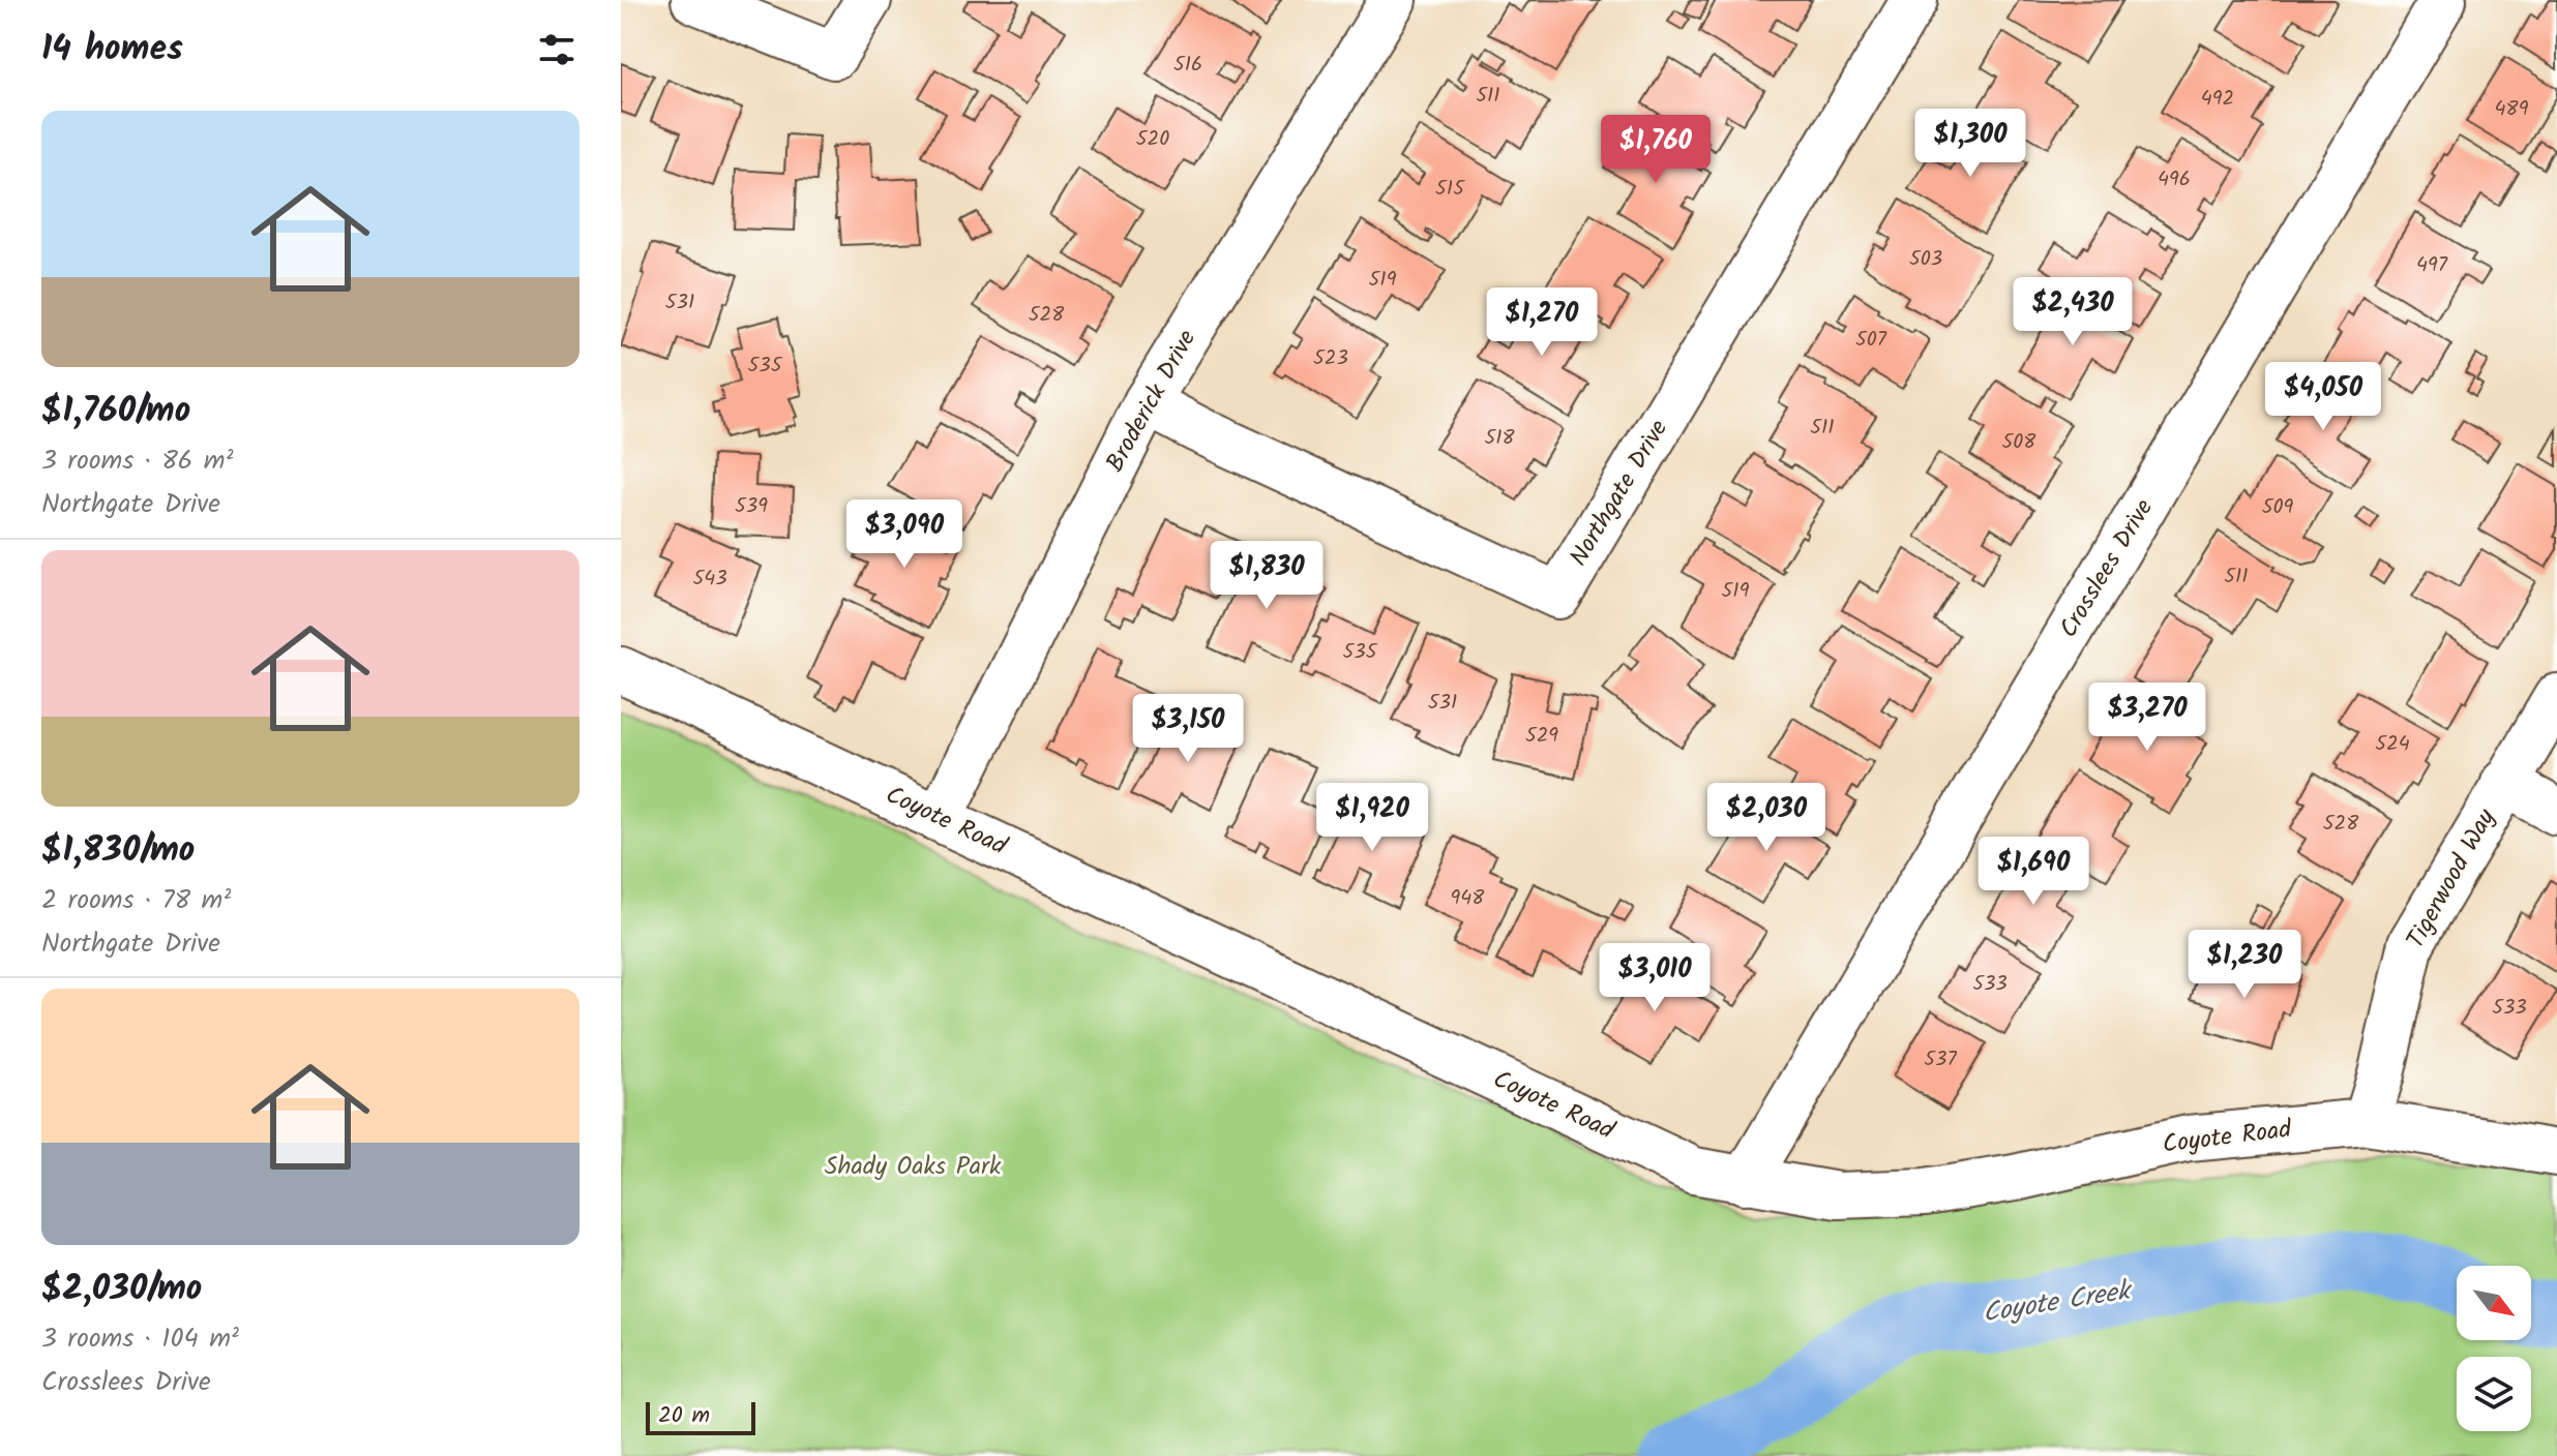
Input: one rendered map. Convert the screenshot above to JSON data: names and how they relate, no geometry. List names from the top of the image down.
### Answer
{
  "streets": {
    "street": [
      "Broderick Drive",
      "Northgate Drive",
      "Crosslees Drive",
      "Coyote Road",
      "Tigerwood Way"
    ]
  },
  "crossings": [
    ["Broderick Drive", "Northgate Drive"],
    ["Broderick Drive", "Coyote Road"],
    ["Crosslees Drive", "Coyote Road"],
    ["Coyote Road", "Tigerwood Way"]
  ],
  "water": ["Coyote Creek"],
  "parks": ["Shady Oaks Park"],
  "house_numbers": [
    "516",
    "511",
    "492",
    "489",
    "520",
    "496",
    "515",
    "503",
    "497",
    "519",
    "531",
    "528",
    "507",
    "523",
    "535",
    "511",
    "518",
    "508",
    "539",
    "509",
    "511",
    "543",
    "519",
    "535",
    "531",
    "529",
    "524",
    "528",
    "948",
    "533",
    "533",
    "537"
  ],
  "scale_bar": "20 m",
  "north": "bottom right",
  "page": {
    "heading": "14 homes",
    "list": [
      {
        "name": "$1,760/mo",
        "note": "3 rooms · 86 m² · Northgate Drive"
      },
      {
        "name": "$1,830/mo",
        "note": "2 rooms · 78 m² · Northgate Drive"
      },
      {
        "name": "$2,030/mo",
        "note": "3 rooms · 104 m² · Crosslees Drive"
      }
    ],
    "price": [
      "$1,300",
      "$1,760",
      "$2,430",
      "$1,270",
      "$4,050",
      "$3,090",
      "$1,830",
      "$3,270",
      "$3,150",
      "$1,920",
      "$2,030",
      "$1,690",
      "$1,230",
      "$3,010"
    ],
    "scale": "20 m"
  }
}
